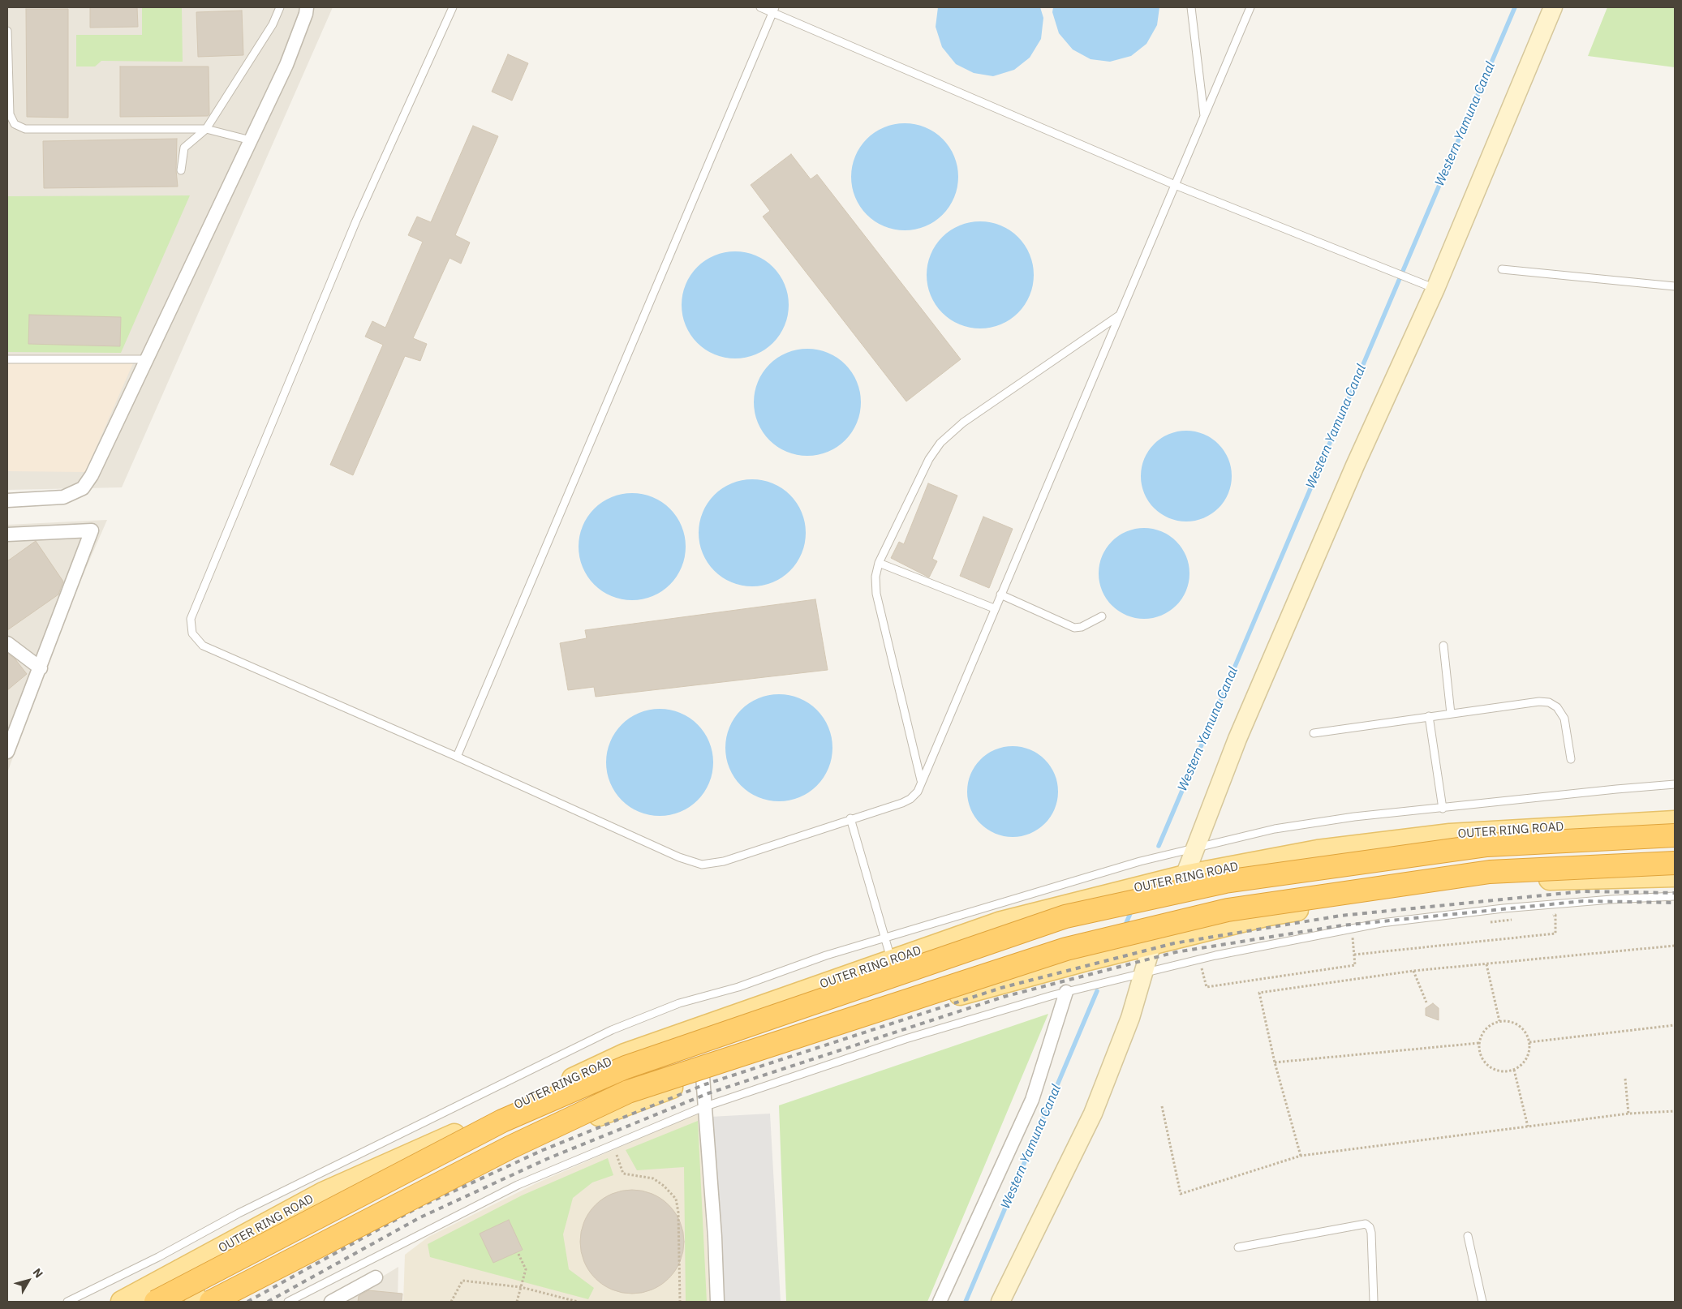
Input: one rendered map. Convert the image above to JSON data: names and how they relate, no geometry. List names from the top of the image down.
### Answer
{
  "streets": {
    "highway": ["OUTER RING ROAD"]
  },
  "water": ["Western Yamuna Canal"],
  "north": "top right"
}
